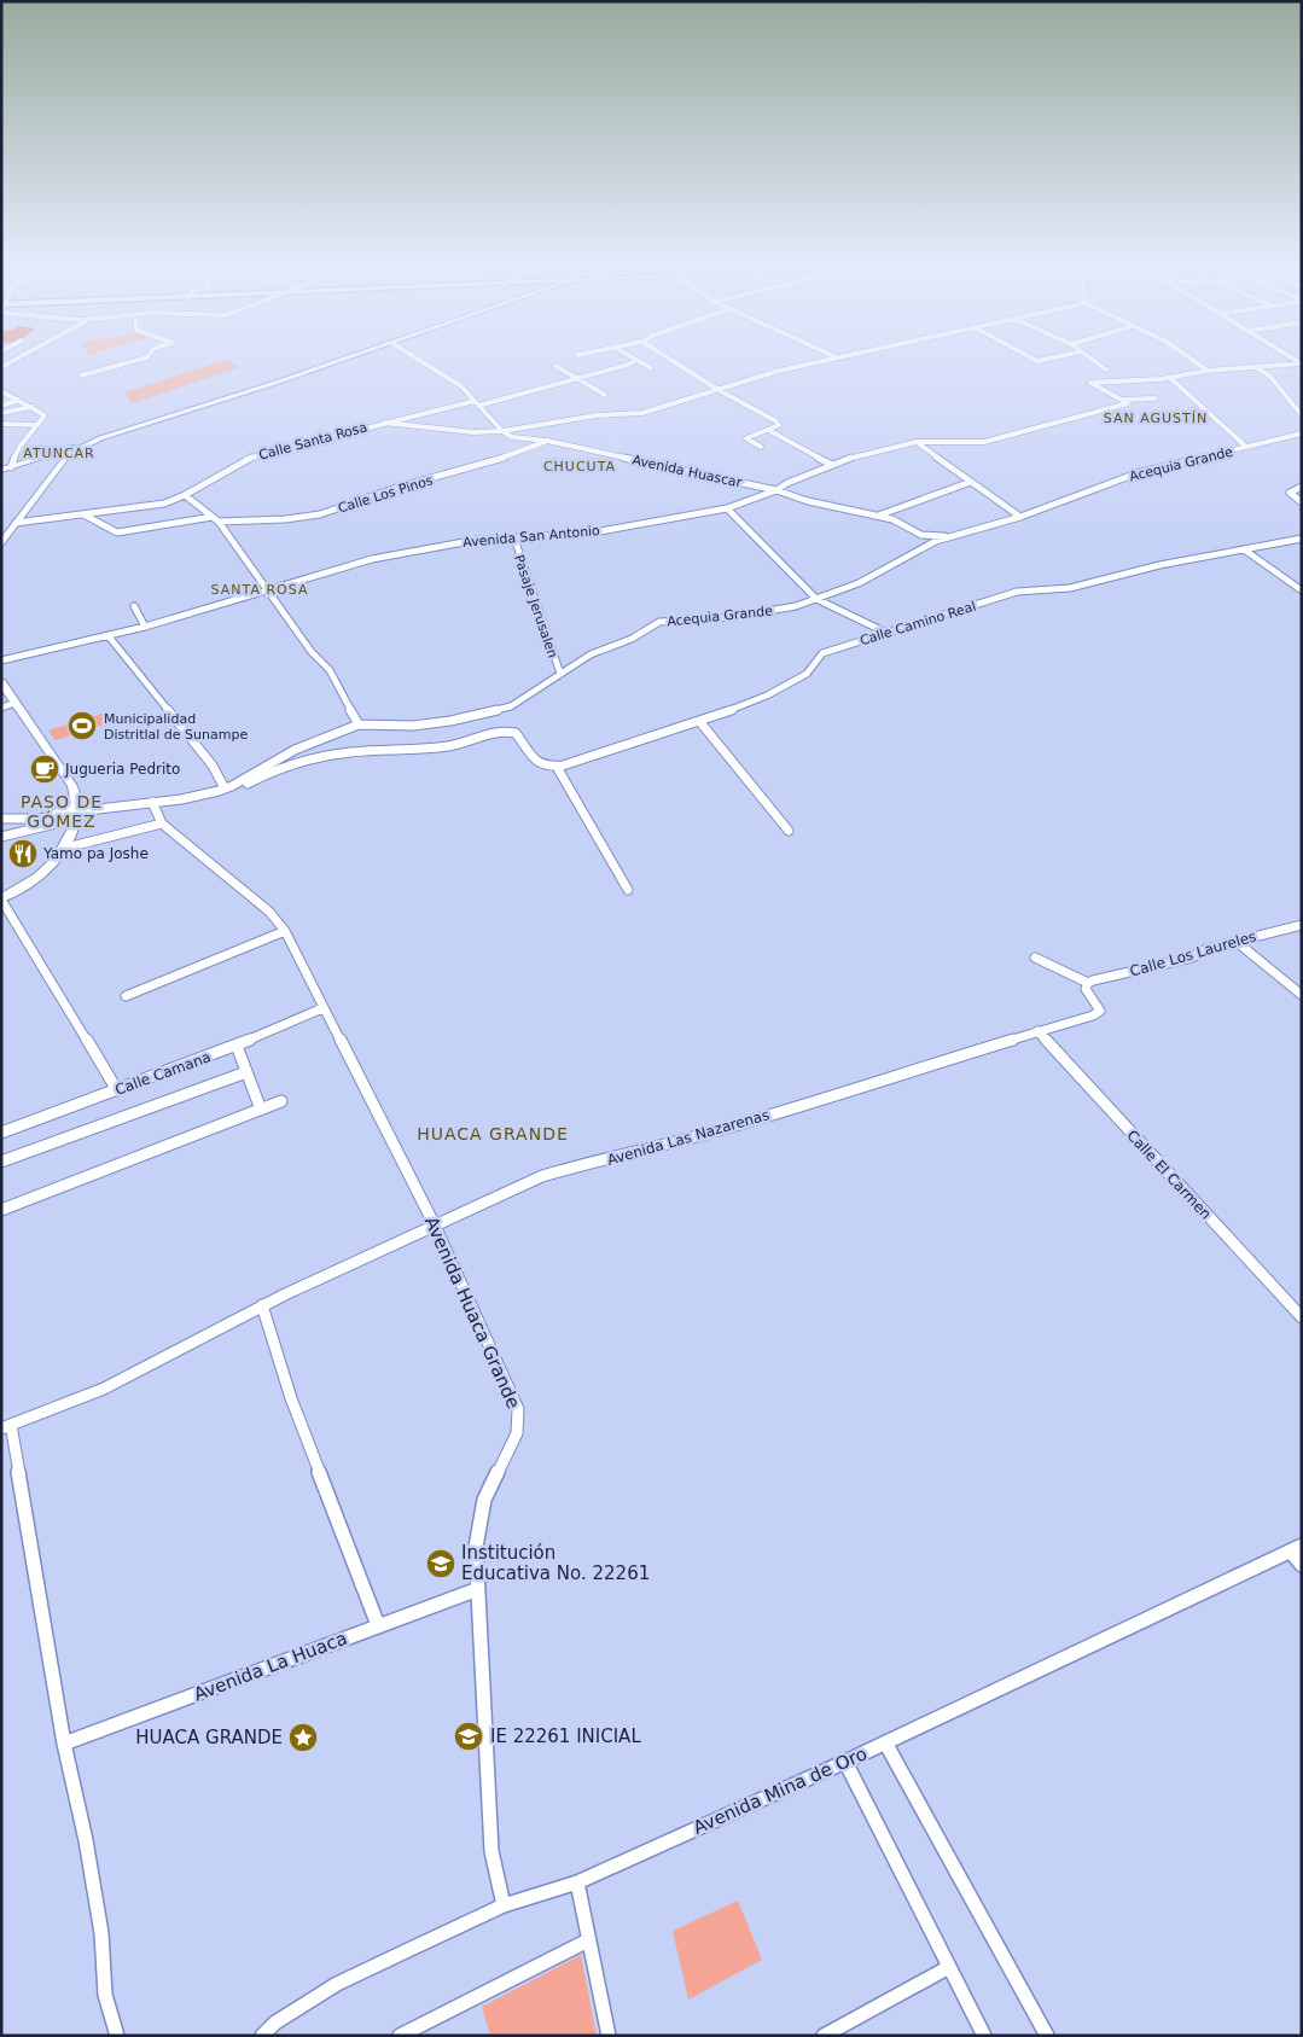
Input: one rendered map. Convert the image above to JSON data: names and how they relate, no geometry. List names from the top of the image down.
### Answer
{
  "streets": {
    "street": [
      "Calle Santa Rosa",
      "Acequia Grande",
      "Avenida Huascar",
      "Calle Los Pinos",
      "Avenida San Antonio",
      "Pasaje Jerusalen",
      "Calle Camino Real",
      "Calle Los Laureles",
      "Calle Camana",
      "Avenida Las Nazarenas",
      "Calle El Carmen",
      "Avenida Huaca Grande",
      "Avenida La Huaca",
      "Avenida Mina de Oro"
    ]
  },
  "crossings": [
    ["Calle Santa Rosa", "Avenida Huascar"],
    ["Calle Santa Rosa", "Calle Los Pinos"],
    ["Acequia Grande", "Avenida Huascar"],
    ["Acequia Grande", "Pasaje Jerusalen"],
    ["Acequia Grande", "Avenida Huaca Grande"],
    ["Avenida Huascar", "Calle Los Pinos"],
    ["Avenida Huascar", "Avenida San Antonio"],
    ["Avenida San Antonio", "Pasaje Jerusalen"],
    ["Calle Los Laureles", "Avenida Las Nazarenas"],
    ["Calle Camana", "Avenida Huaca Grande"],
    ["Avenida Las Nazarenas", "Calle El Carmen"],
    ["Avenida Las Nazarenas", "Avenida Huaca Grande"],
    ["Avenida Huaca Grande", "Avenida La Huaca"],
    ["Avenida Huaca Grande", "Avenida Mina de Oro"]
  ],
  "districts": [
    "SAN AGUSTÍN",
    "ATUNCAR",
    "CHUCUTA",
    "SANTA ROSA",
    "PASO DE GÓMEZ",
    "HUACA GRANDE"
  ],
  "places": {
    "sports": ["Municipalidad Distritlal de Sunampe"],
    "cafe": ["Jugueria Pedrito"],
    "restaurant": ["Yamo pa Joshe"],
    "school or university": ["Institución Educativa No. 22261", "IE 22261 INICIAL"],
    "place": ["HUACA GRANDE"]
  }
}
